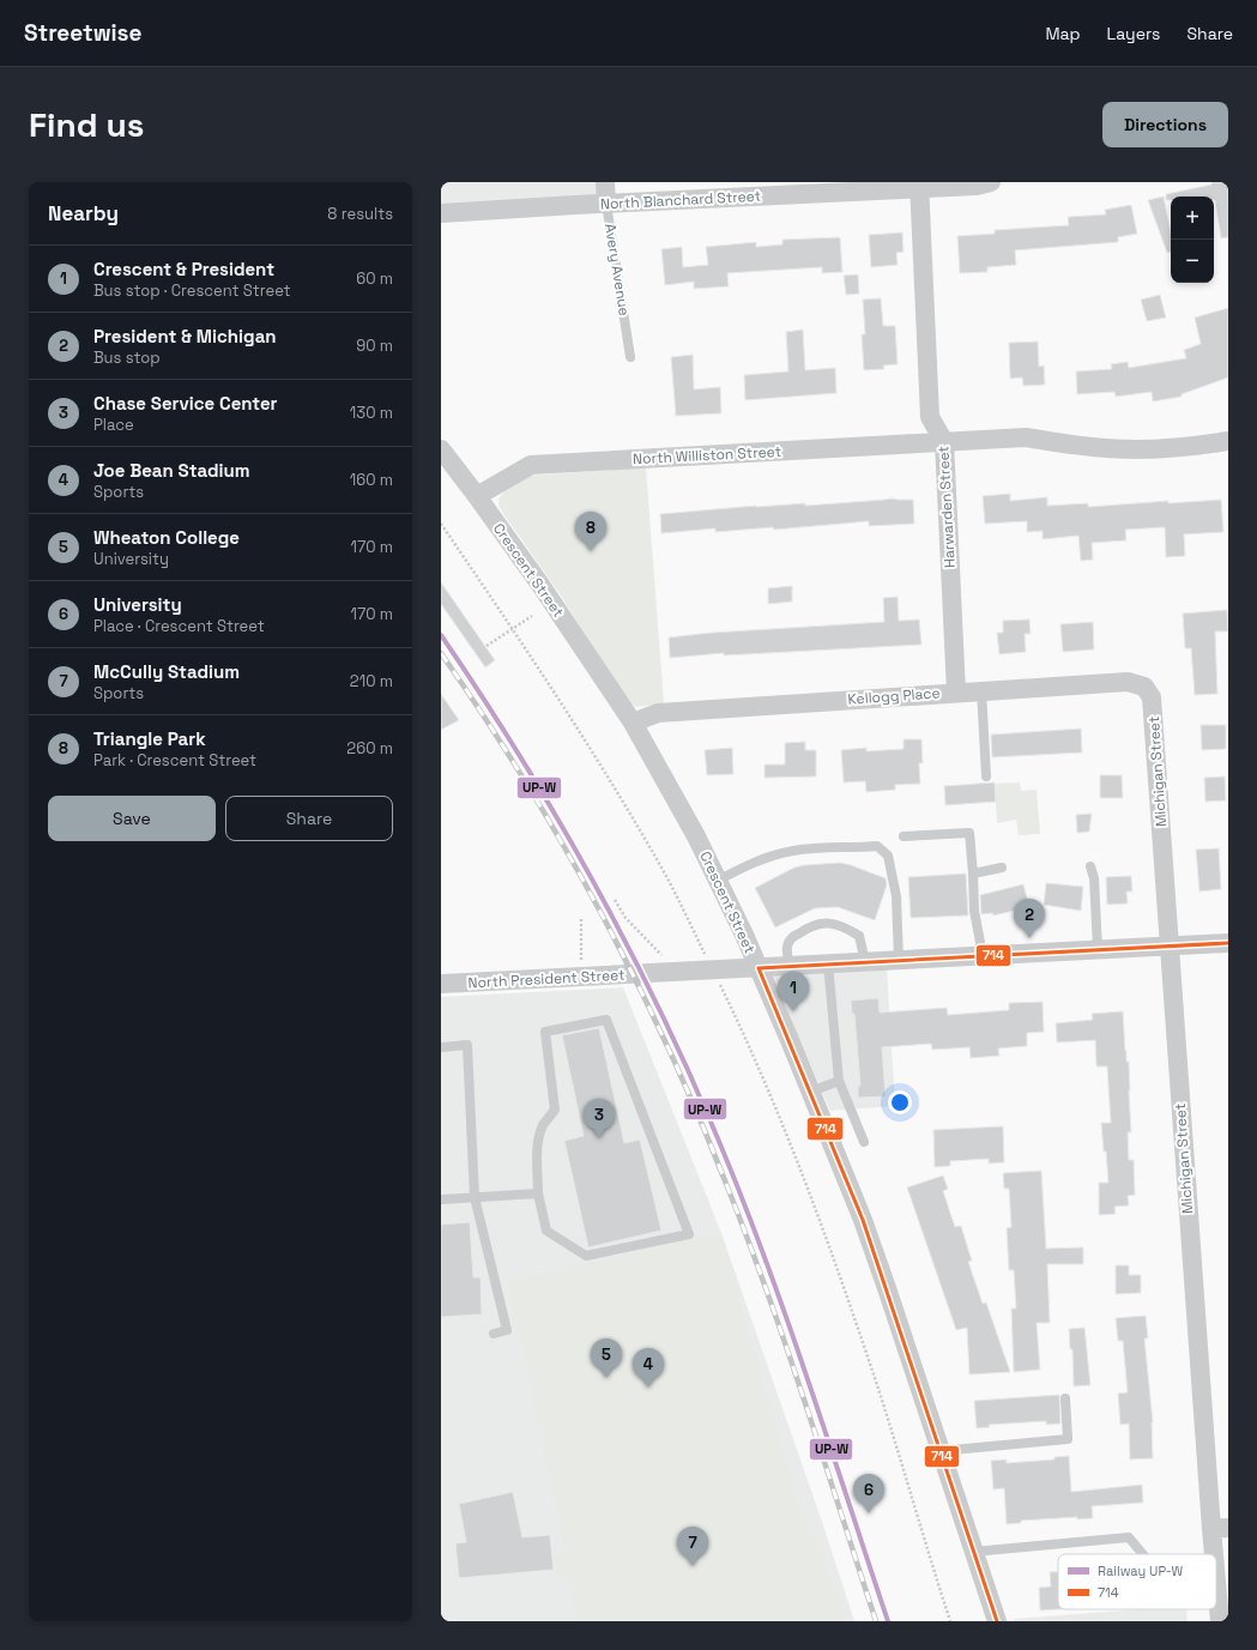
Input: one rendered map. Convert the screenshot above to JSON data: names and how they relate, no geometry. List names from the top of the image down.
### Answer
{
  "streets": {
    "street": [
      "North Blanchard Street",
      "Avery Avenue",
      "North Williston Street",
      "Harwarden Street",
      "Crescent Street",
      "Kellogg Place",
      "Michigan Street",
      "North President Street"
    ]
  },
  "crossings": [
    ["North Blanchard Street", "Avery Avenue"],
    ["North Blanchard Street", "Harwarden Street"],
    ["North Williston Street", "Harwarden Street"],
    ["North Williston Street", "Crescent Street"],
    ["Harwarden Street", "Kellogg Place"],
    ["Crescent Street", "Kellogg Place"],
    ["Crescent Street", "North President Street"],
    ["Kellogg Place", "Michigan Street"],
    ["Michigan Street", "North President Street"]
  ],
  "lines": ["rail line UP-W", "transit line 714"],
  "legend": ["Railway UP-W", "714"],
  "page": {
    "header": "Streetwise",
    "nav": ["Map", "Layers", "Share"],
    "buttons": [
      "Directions",
      ["Save", "Share"]
    ],
    "title": "Find us",
    "heading": ["Nearby", "8 results"],
    "map_buttons": ["+", "−"],
    "list": [
      {
        "mark": "1",
        "name": "Crescent & President",
        "note": "Bus stop · Crescent Street",
        "value": "60 m"
      },
      {
        "mark": "2",
        "name": "President & Michigan",
        "note": "Bus stop",
        "value": "90 m"
      },
      {
        "mark": "3",
        "name": "Chase Service Center",
        "note": "Place",
        "value": "130 m"
      },
      {
        "mark": "4",
        "name": "Joe Bean Stadium",
        "note": "Sports",
        "value": "160 m"
      },
      {
        "mark": "5",
        "name": "Wheaton College",
        "note": "University",
        "value": "170 m"
      },
      {
        "mark": "6",
        "name": "University",
        "note": "Place · Crescent Street",
        "value": "170 m"
      },
      {
        "mark": "7",
        "name": "McCully Stadium",
        "note": "Sports",
        "value": "210 m"
      },
      {
        "mark": "8",
        "name": "Triangle Park",
        "note": "Park · Crescent Street",
        "value": "260 m"
      }
    ],
    "pins": [
      "8",
      "2",
      "1",
      "3",
      "5",
      "4",
      "6",
      "7"
    ]
  }
}
